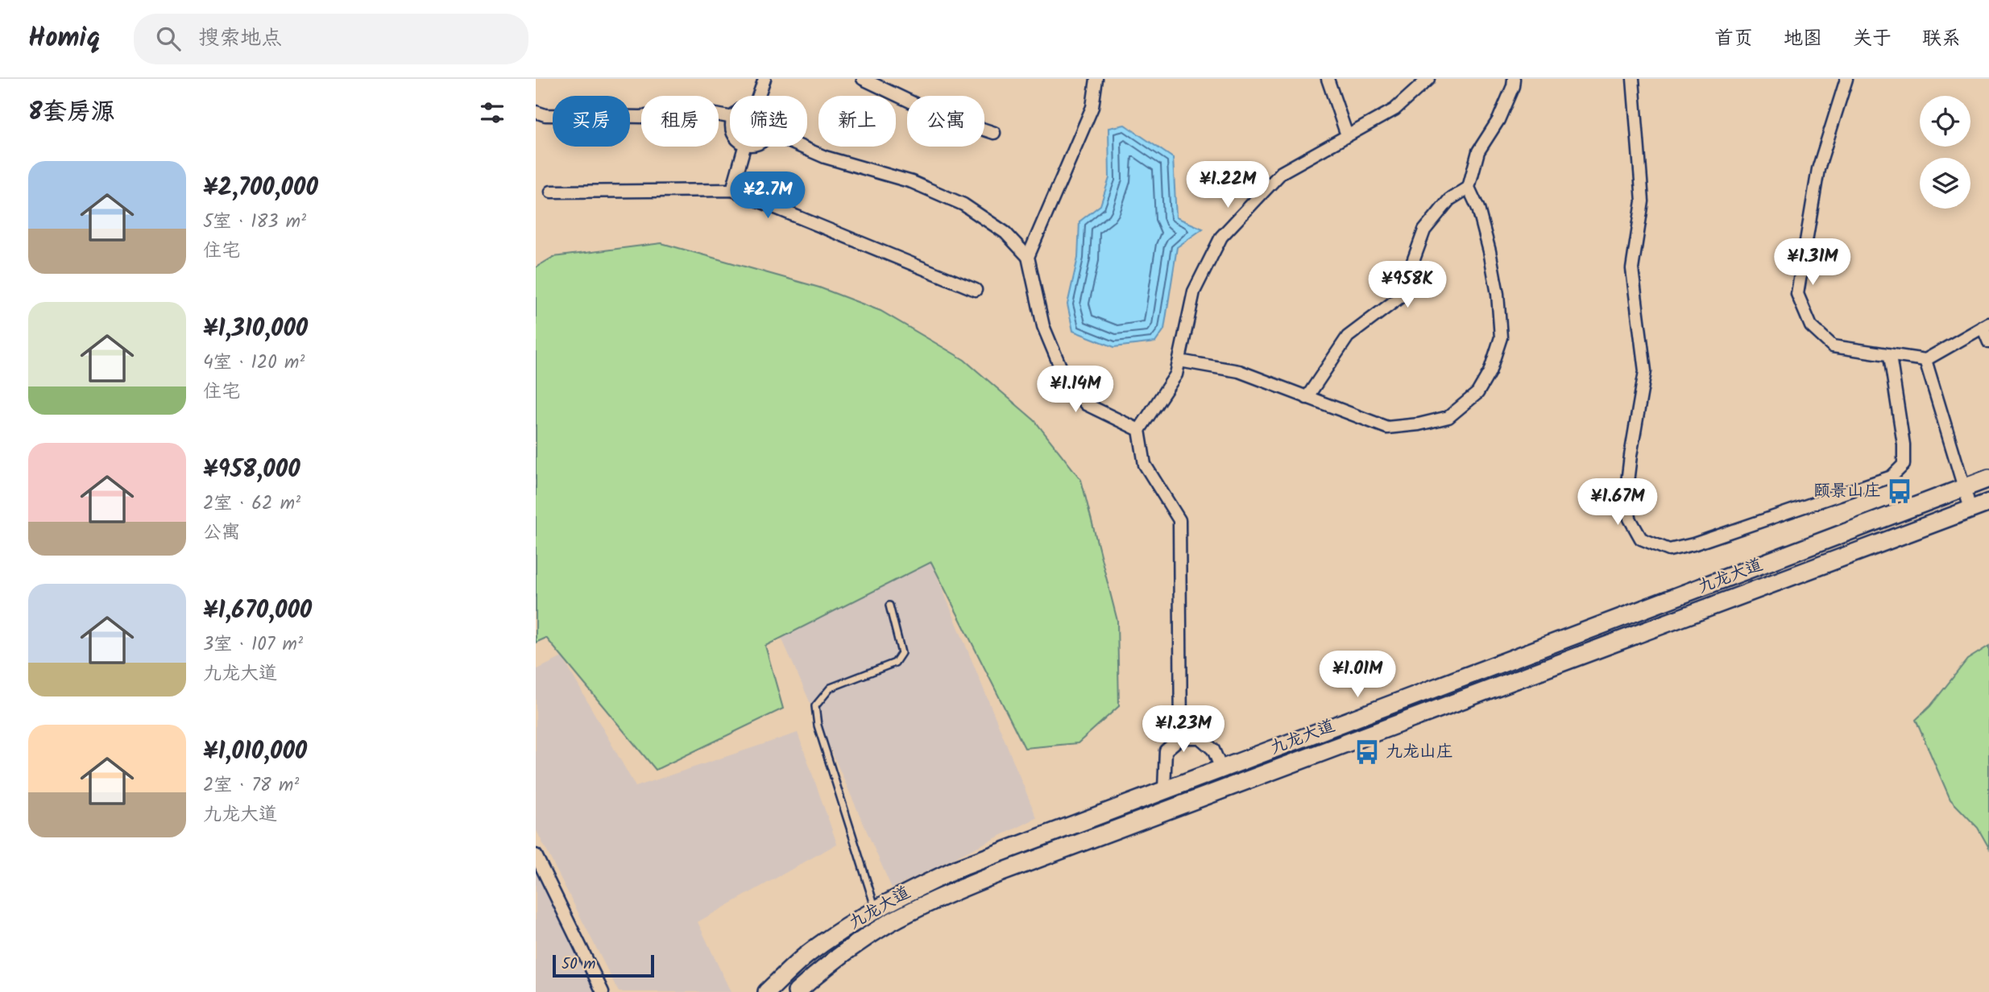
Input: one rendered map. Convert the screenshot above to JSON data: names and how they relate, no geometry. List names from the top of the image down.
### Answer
{
  "streets": {
    "main road": ["九龙大道"]
  },
  "places": {
    "bus stop": ["颐景山庄", "九龙山庄"]
  },
  "scale_bar": "50 m",
  "page": {
    "header": "Homiq",
    "search": "搜索地点",
    "nav": [
      "首页",
      "地图",
      "关于",
      "联系"
    ],
    "heading": "8套房源",
    "chip": [
      "买房",
      "租房",
      "筛选",
      "新上",
      "公寓"
    ],
    "list": [
      {
        "name": "¥2,700,000",
        "note": "5室 · 183 m² · 住宅"
      },
      {
        "name": "¥1,310,000",
        "note": "4室 · 120 m² · 住宅"
      },
      {
        "name": "¥958,000",
        "note": "2室 · 62 m² · 公寓"
      },
      {
        "name": "¥1,670,000",
        "note": "3室 · 107 m² · 九龙大道"
      },
      {
        "name": "¥1,010,000",
        "note": "2室 · 78 m² · 九龙大道"
      }
    ],
    "price": [
      "¥1.22M",
      "¥2.7M",
      "¥1.31M",
      "¥958K",
      "¥1.14M",
      "¥1.67M",
      "¥1.01M",
      "¥1.23M"
    ],
    "scale": "50 m"
  }
}
